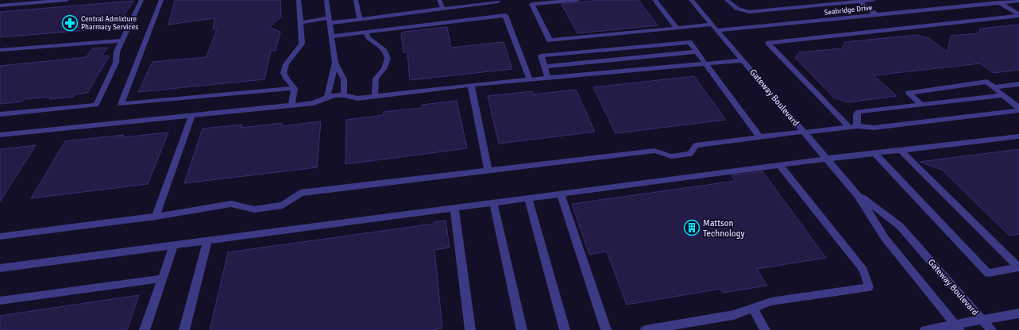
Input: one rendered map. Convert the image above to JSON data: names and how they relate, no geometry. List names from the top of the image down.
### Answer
{
  "streets": {
    "street": ["Seabridge Drive", "Gateway Boulevard"]
  },
  "crossings": [
    ["Seabridge Drive", "Gateway Boulevard"]
  ],
  "places": {
    "pharmacy": ["Central Admixture Pharmacy Services"],
    "building": ["Mattson Technology"]
  }
}
